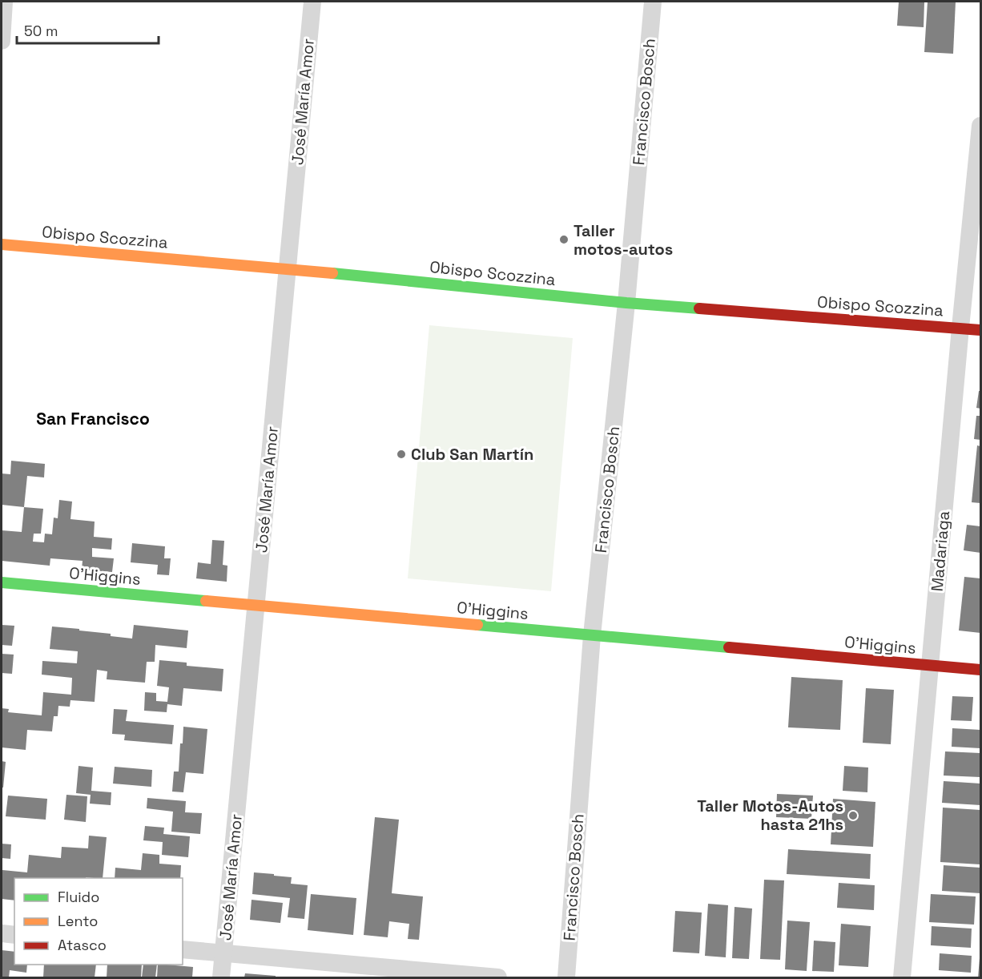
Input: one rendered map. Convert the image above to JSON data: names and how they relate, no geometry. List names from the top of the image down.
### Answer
{
  "streets": {
    "street": [
      "José María Amor",
      "Francisco Bosch",
      "Obispo Scozzina",
      "Madariaga",
      "O'Higgins"
    ]
  },
  "crossings": [
    ["José María Amor", "Obispo Scozzina"],
    ["José María Amor", "O'Higgins"],
    ["Francisco Bosch", "Obispo Scozzina"],
    ["Francisco Bosch", "O'Higgins"],
    ["Obispo Scozzina", "Madariaga"],
    ["Madariaga", "O'Higgins"]
  ],
  "districts": ["San Francisco"],
  "places": ["Taller motos-autos", "Club San Martín", "Taller Motos-Autos hasta 21hs"],
  "legend": ["Fluido", "Lento", "Atasco"],
  "scale_bar": "50 m"
}
